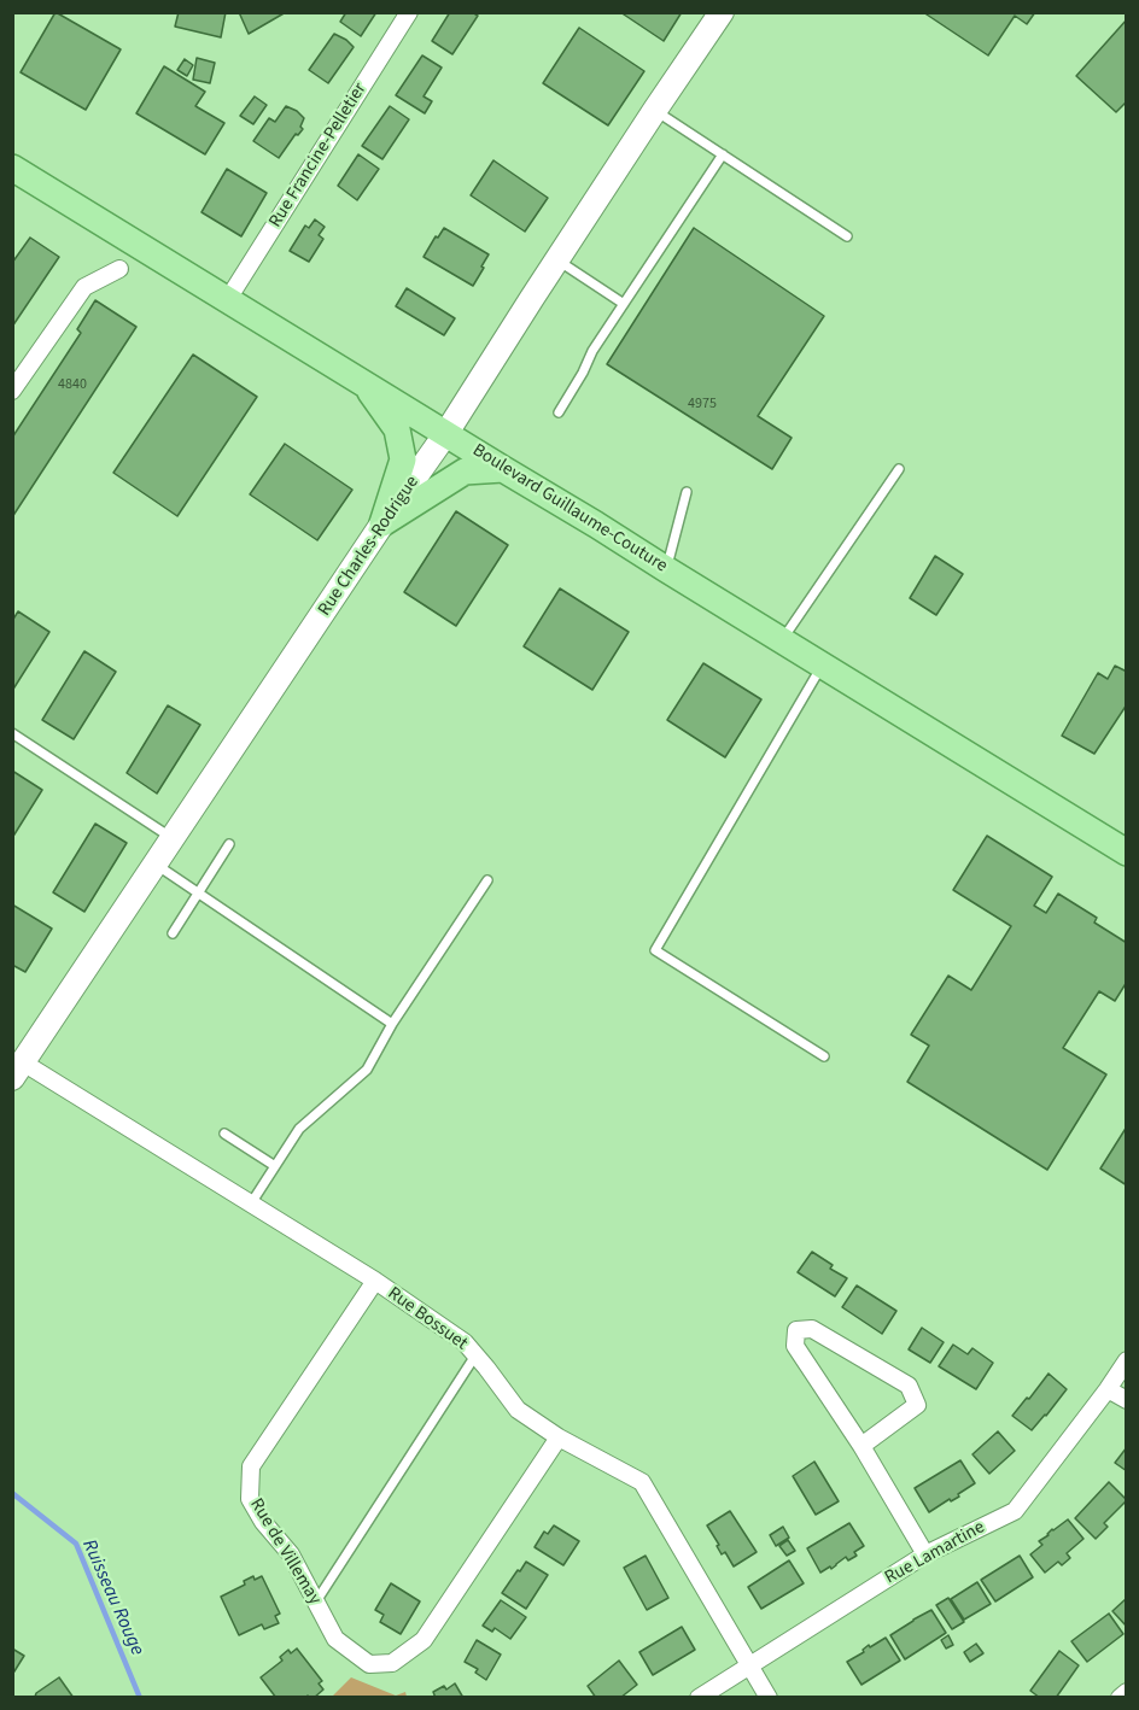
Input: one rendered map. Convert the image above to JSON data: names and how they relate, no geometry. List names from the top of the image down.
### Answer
{
  "streets": {
    "main road": ["Boulevard Guillaume-Couture"],
    "street": [
      "Rue Francine-Pelletier",
      "Rue Charles-Rodrigue",
      "Rue Bossuet",
      "Rue de Villemay",
      "Rue Lamartine"
    ]
  },
  "crossings": [
    ["Rue Francine-Pelletier", "Boulevard Guillaume-Couture"],
    ["Boulevard Guillaume-Couture", "Rue Charles-Rodrigue"],
    ["Rue Charles-Rodrigue", "Rue Bossuet"],
    ["Rue Bossuet", "Rue de Villemay"],
    ["Rue Bossuet", "Rue Lamartine"]
  ],
  "water": ["Ruisseau Rouge"],
  "house_numbers": ["4840", "4975"]
}
